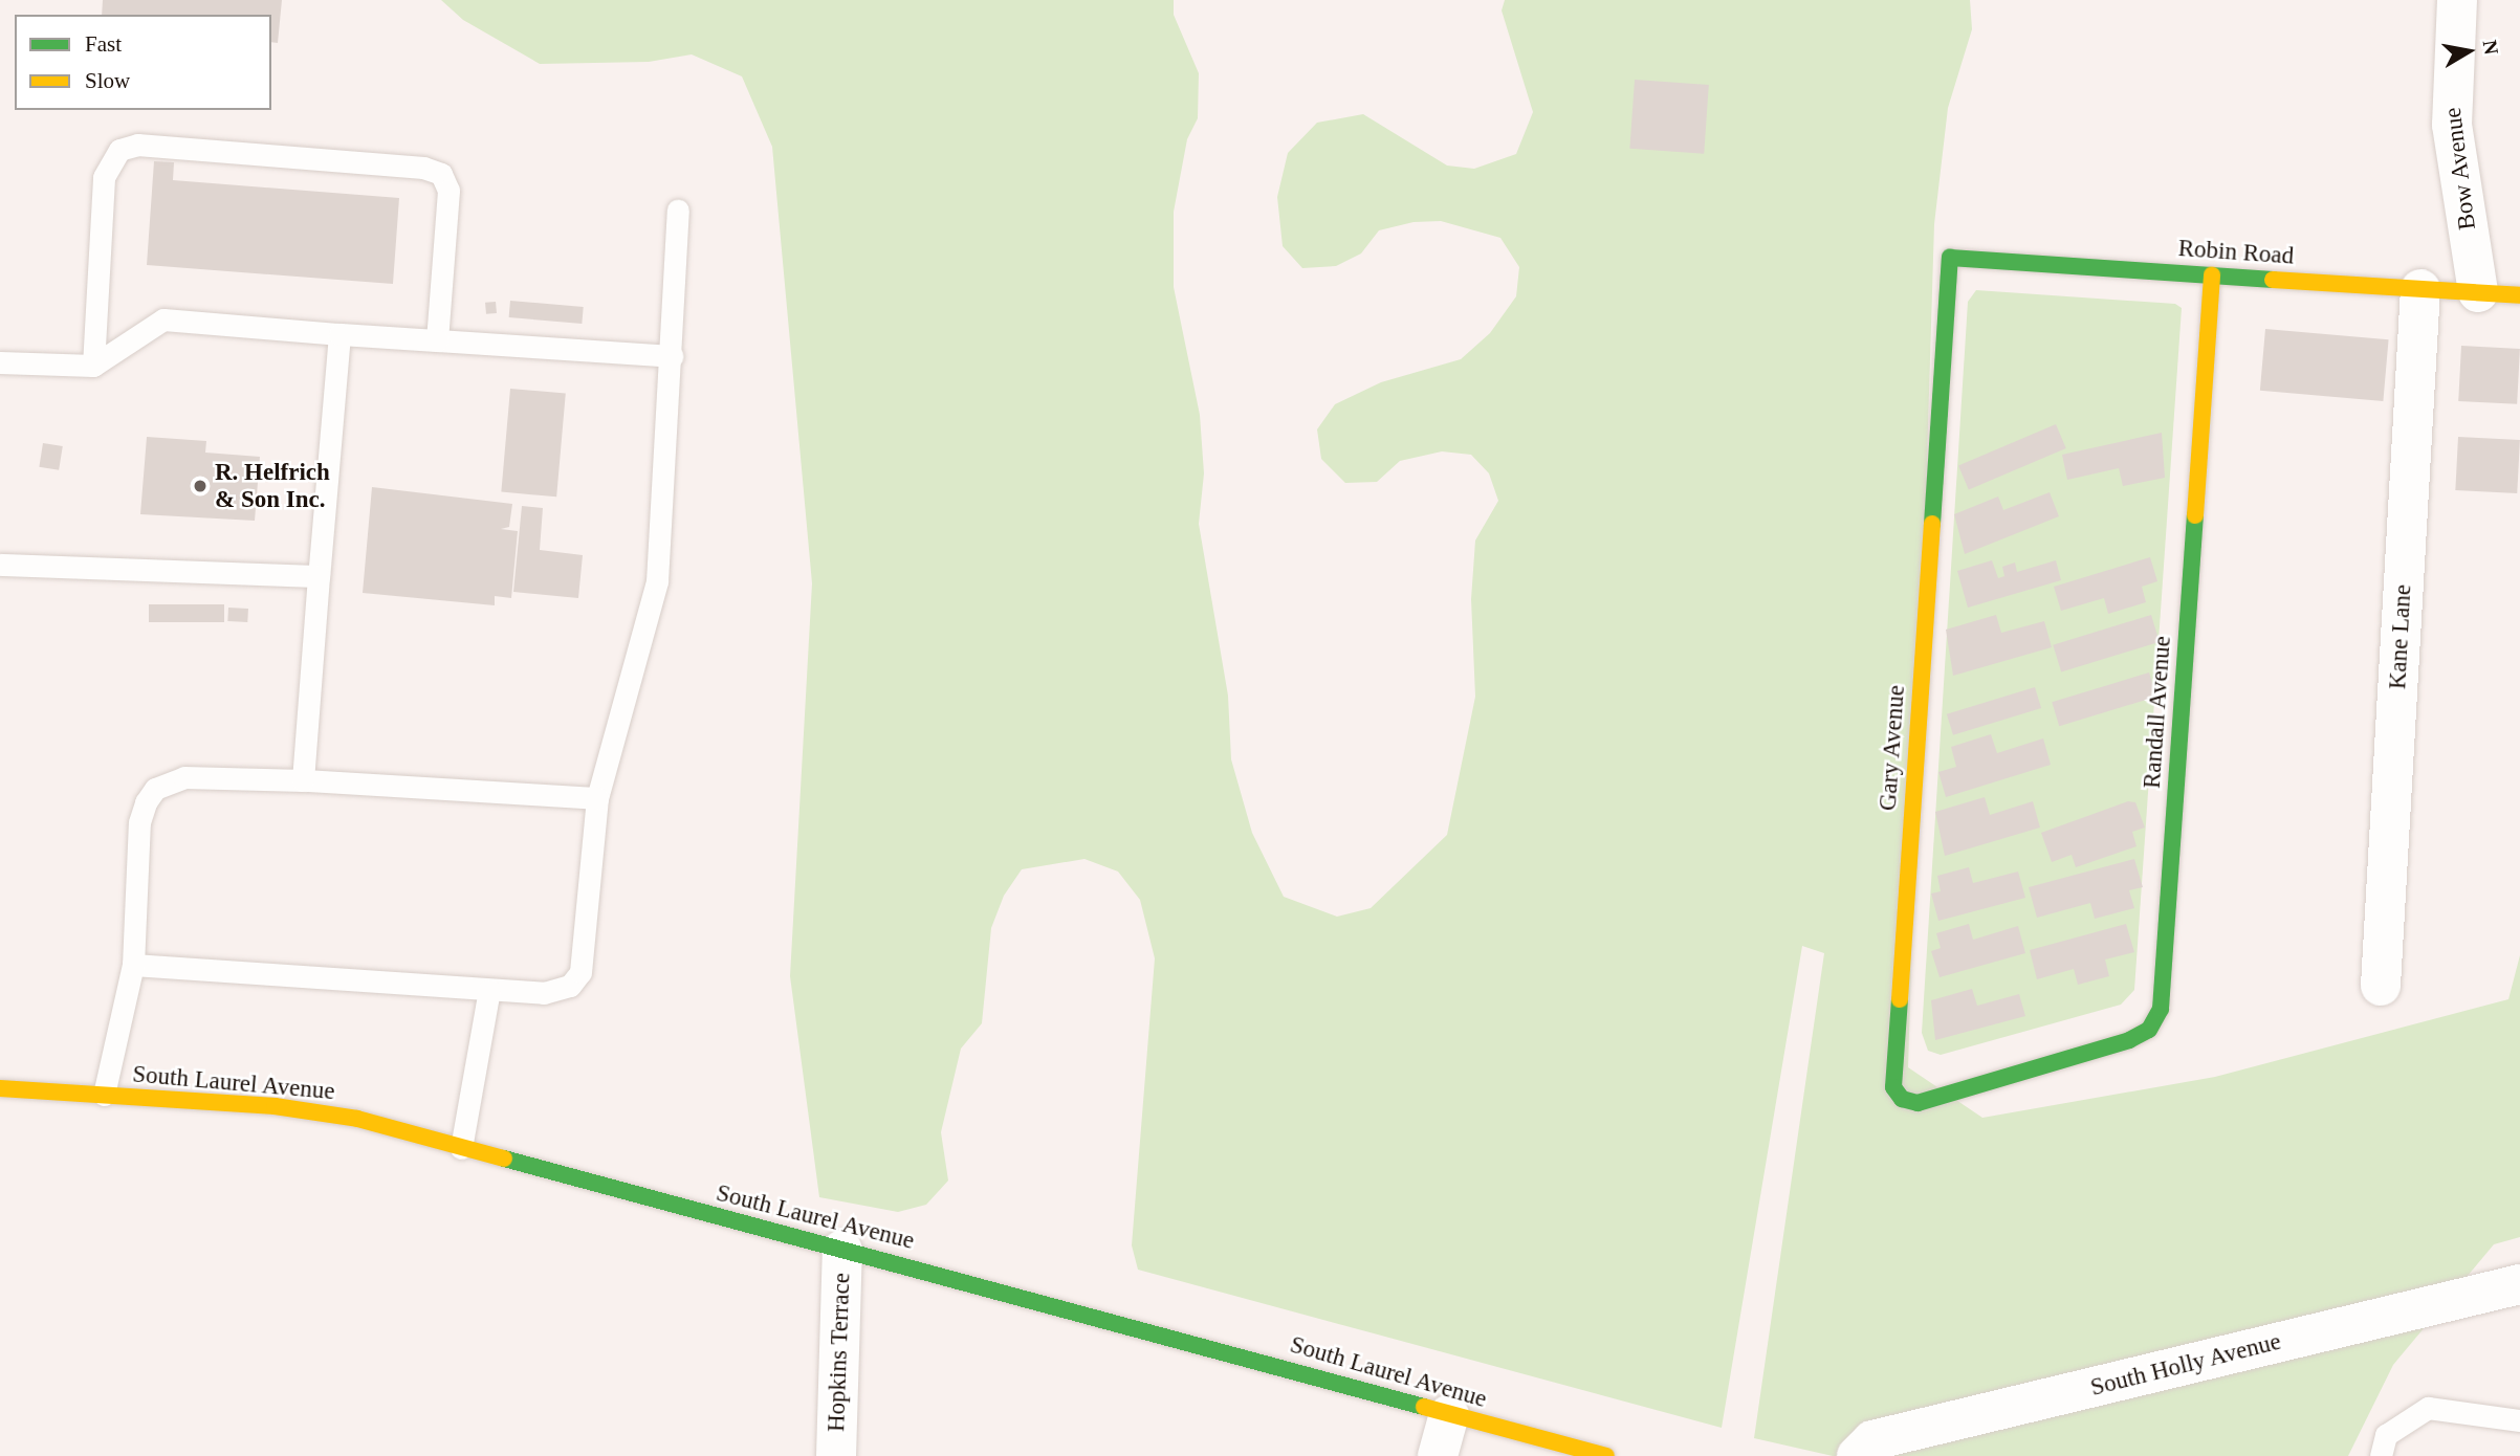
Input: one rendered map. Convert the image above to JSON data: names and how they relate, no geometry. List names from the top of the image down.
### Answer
{
  "streets": {
    "street": [
      "Bow Avenue",
      "Robin Road",
      "Kane Lane",
      "Randall Avenue",
      "Gary Avenue",
      "South Laurel Avenue",
      "Hopkins Terrace",
      "South Holly Avenue"
    ]
  },
  "crossings": [
    ["Bow Avenue", "Robin Road"],
    ["Robin Road", "Kane Lane"],
    ["Robin Road", "Randall Avenue"],
    ["Robin Road", "Gary Avenue"],
    ["Randall Avenue", "Gary Avenue"],
    ["South Laurel Avenue", "Hopkins Terrace"]
  ],
  "places": ["R. Helfrich & Son Inc."],
  "legend": ["Fast", "Slow"],
  "north": "right"
}
